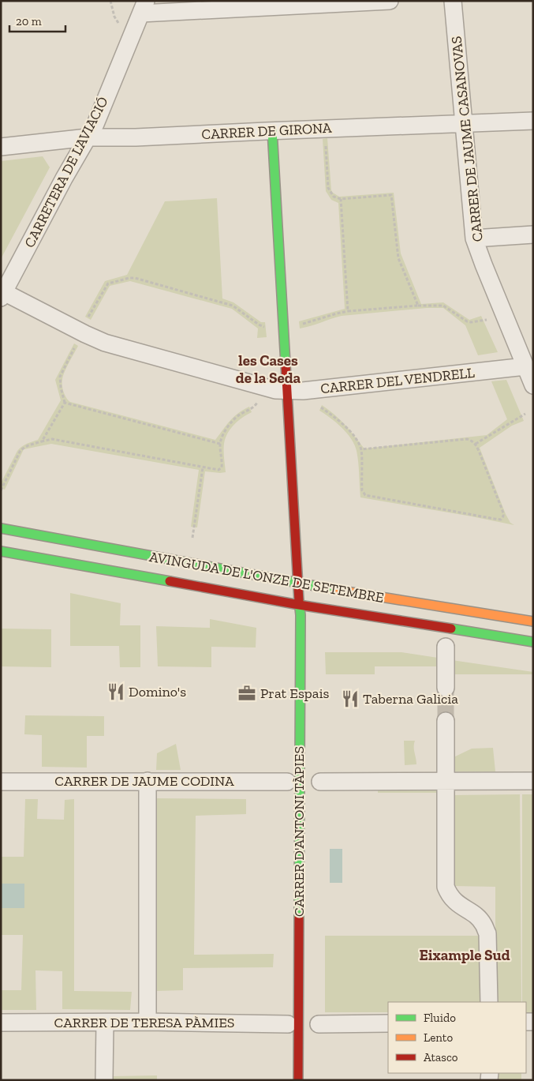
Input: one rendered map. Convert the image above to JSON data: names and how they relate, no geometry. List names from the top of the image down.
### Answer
{
  "streets": {
    "main road": ["AVINGUDA DE L'ONZE DE SETEMBRE", "CARRER D'ANTONI TÀPIES"],
    "street": [
      "CARRER DE GIRONA",
      "CARRER DE JAUME CASANOVAS",
      "CARRETERA DE L'AVIACIÓ",
      "CARRER DEL VENDRELL",
      "CARRER DE JAUME CODINA",
      "CARRER DE TERESA PÀMIES"
    ]
  },
  "crossings": [
    ["CARRER DE GIRONA", "CARRER DE JAUME CASANOVAS"],
    ["CARRER DE GIRONA", "CARRETERA DE L'AVIACIÓ"],
    ["CARRER DE GIRONA", "CARRER D'ANTONI TÀPIES"],
    ["CARRER DE JAUME CASANOVAS", "CARRER DEL VENDRELL"],
    ["CARRETERA DE L'AVIACIÓ", "CARRER DEL VENDRELL"],
    ["CARRER DEL VENDRELL", "CARRER D'ANTONI TÀPIES"],
    ["AVINGUDA DE L'ONZE DE SETEMBRE", "CARRER D'ANTONI TÀPIES"]
  ],
  "districts": ["les Cases de la Seda", "Eixample Sud"],
  "places": {
    "restaurant": ["Domino's", "Taberna Galicia"],
    "office": ["Prat Espais"]
  },
  "legend": ["Fluido", "Lento", "Atasco"],
  "scale_bar": "20 m"
}
